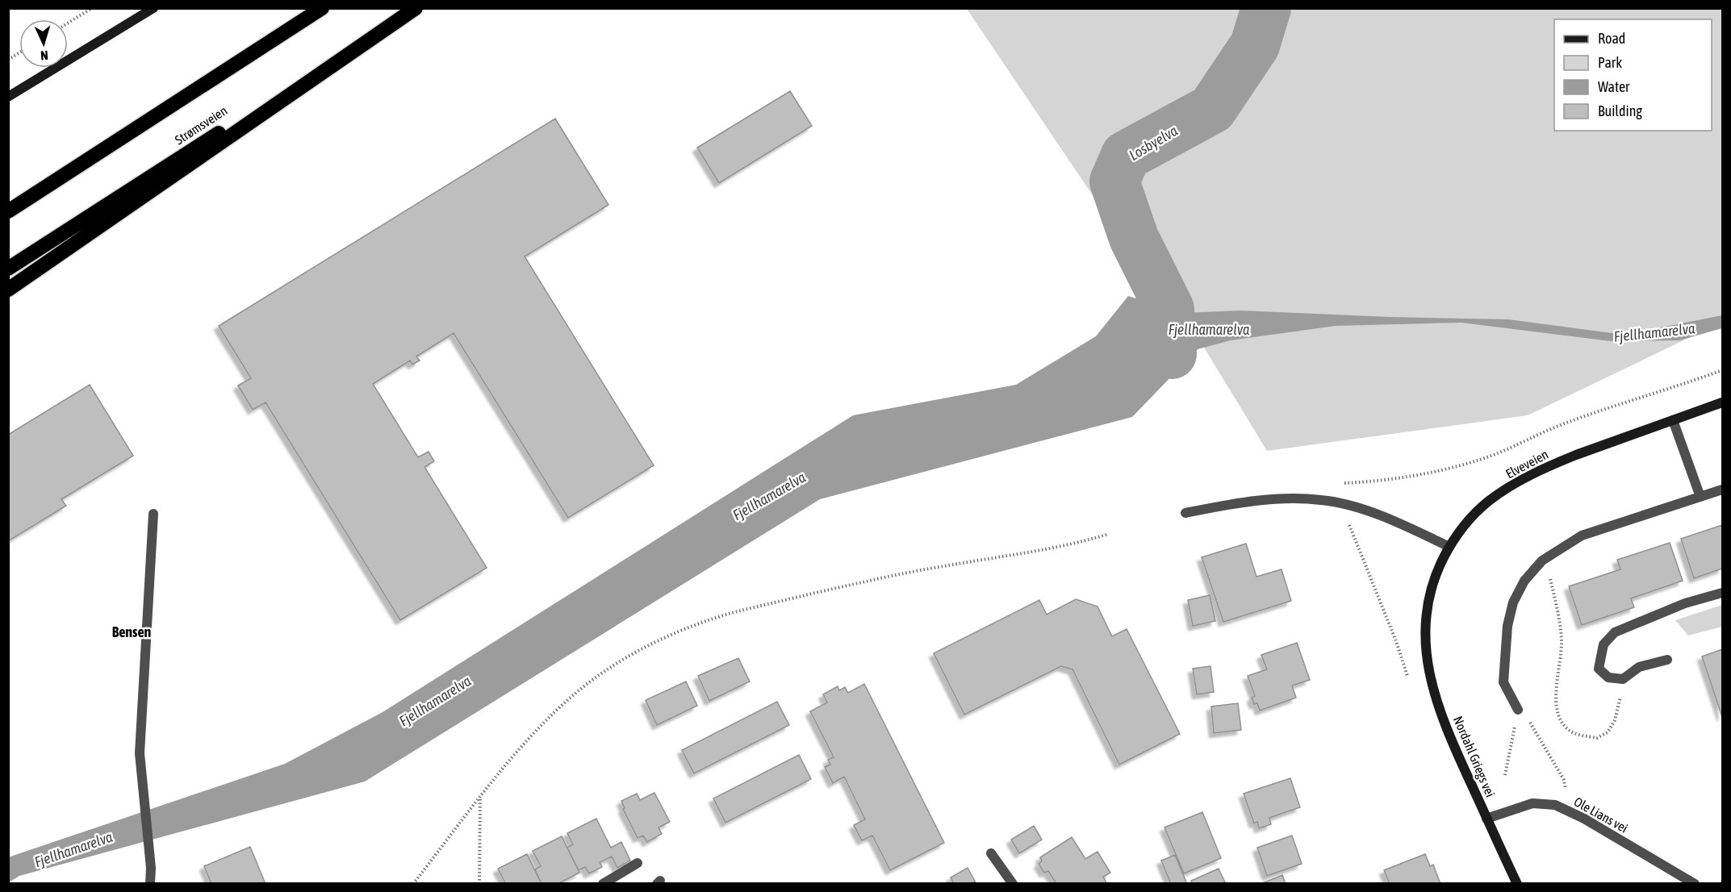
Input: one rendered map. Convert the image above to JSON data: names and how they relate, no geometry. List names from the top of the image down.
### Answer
{
  "streets": {
    "highway": ["Strømsveien"],
    "main road": ["Elveveien", "Nordahl Griegs vei"],
    "street": ["Ole Lians vei"]
  },
  "crossings": [
    ["Elveveien", "Nordahl Griegs vei"],
    ["Nordahl Griegs vei", "Ole Lians vei"]
  ],
  "districts": ["Bensen"],
  "water": ["Losbyelva", "Fjellhamarelva"],
  "legend": [
    "Road",
    "Park",
    "Water",
    "Building"
  ],
  "north": "bottom"
}
